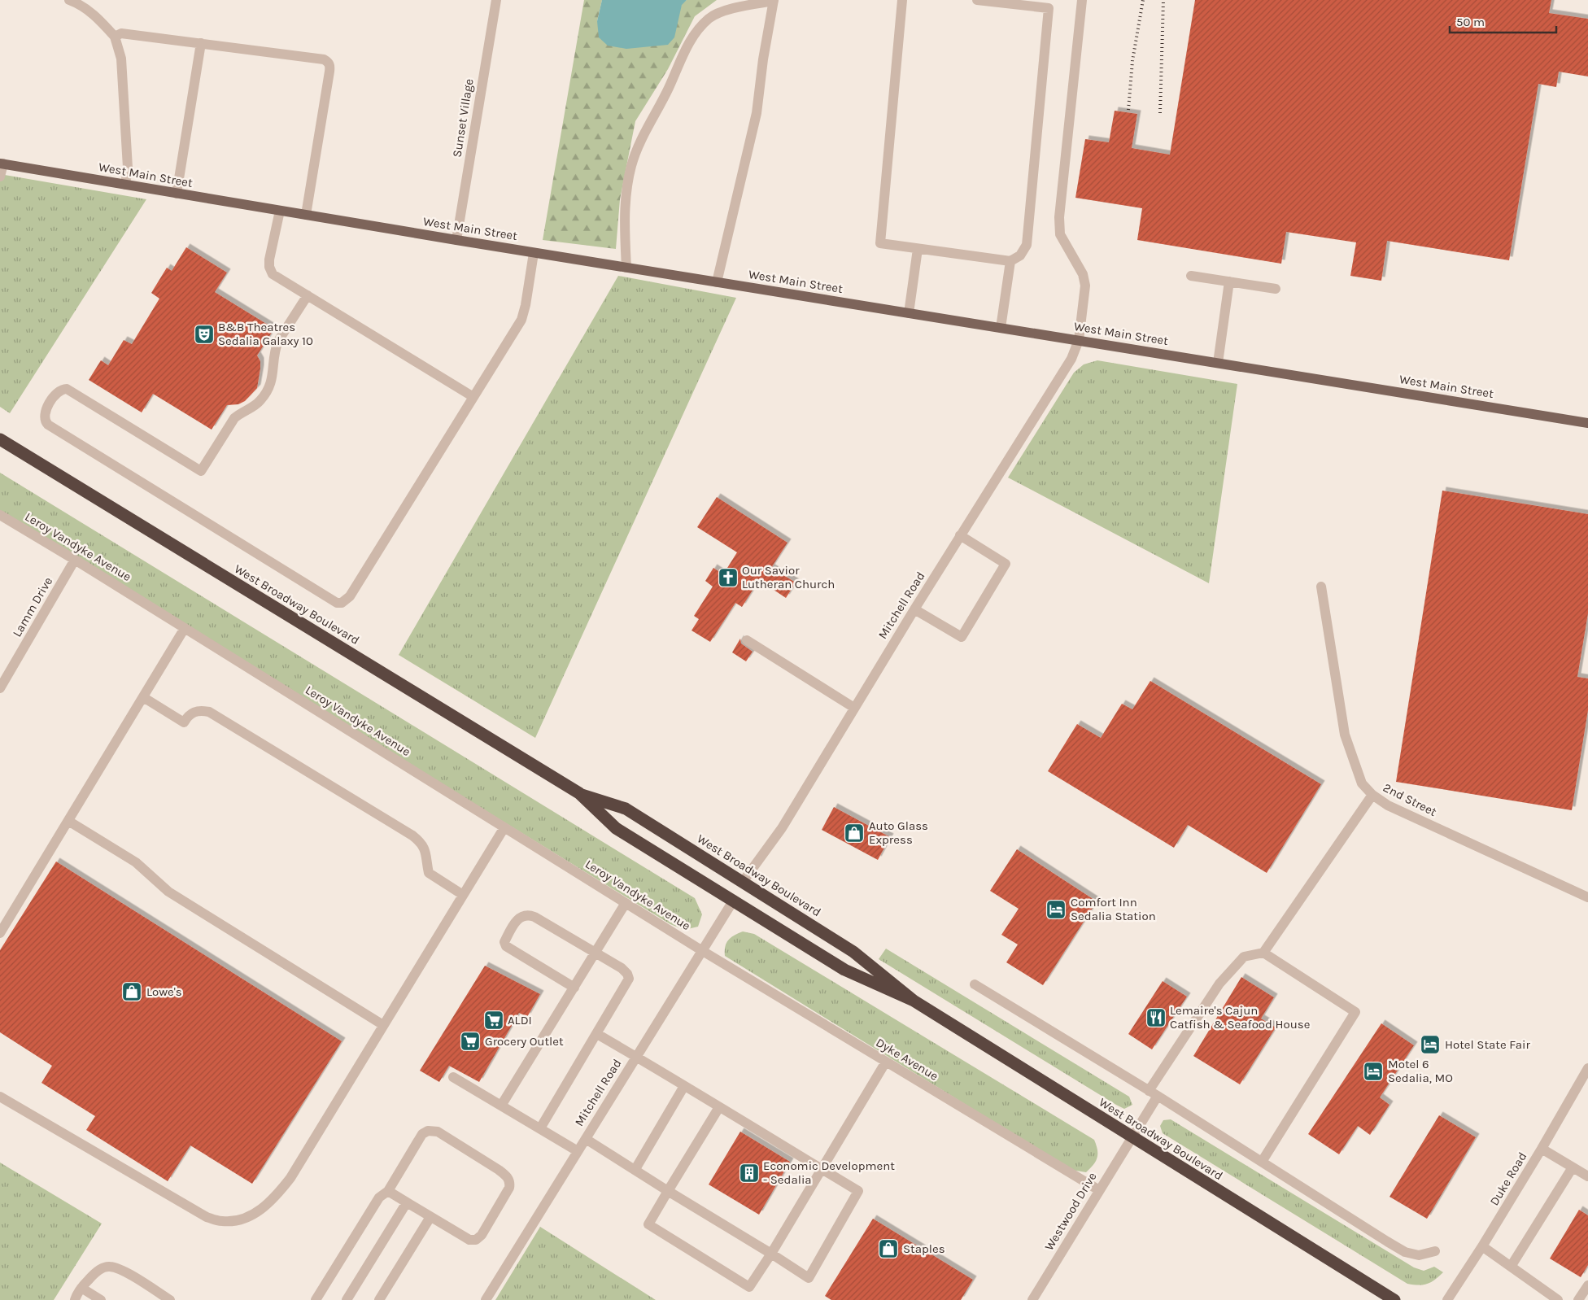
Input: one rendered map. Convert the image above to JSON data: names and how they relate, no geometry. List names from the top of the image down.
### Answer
{
  "streets": {
    "highway": ["West Broadway Boulevard"],
    "main road": ["West Main Street"],
    "street": [
      "Sunset Village",
      "Leroy Vandyke Avenue",
      "Mitchell Road",
      "Lamm Drive",
      "2nd Street",
      "Dyke Avenue",
      "Duke Road",
      "Westwood Drive"
    ]
  },
  "crossings": [
    ["Sunset Village", "West Main Street"],
    ["West Main Street", "Mitchell Road"],
    ["Leroy Vandyke Avenue", "Mitchell Road"],
    ["Leroy Vandyke Avenue", "Lamm Drive"],
    ["Leroy Vandyke Avenue", "Dyke Avenue"],
    ["West Broadway Boulevard", "Mitchell Road"],
    ["West Broadway Boulevard", "Westwood Drive"],
    ["Mitchell Road", "Dyke Avenue"],
    ["Dyke Avenue", "Westwood Drive"]
  ],
  "places": {
    "theatre": ["B&B Theatres Sedalia Galaxy 10"],
    "church": ["Our Savior Lutheran Church"],
    "shop": ["Auto Glass Express", "Lowe's", "Staples"],
    "hotel": ["Comfort Inn Sedalia Station", "Hotel State Fair", "Motel 6 Sedalia, MO"],
    "restaurant": ["Lemaire's Cajun Catfish & Seafood House"],
    "supermarket": ["ALDI", "Grocery Outlet"],
    "building": ["Economic Development - Sedalia"]
  },
  "scale_bar": "50 m"
}
